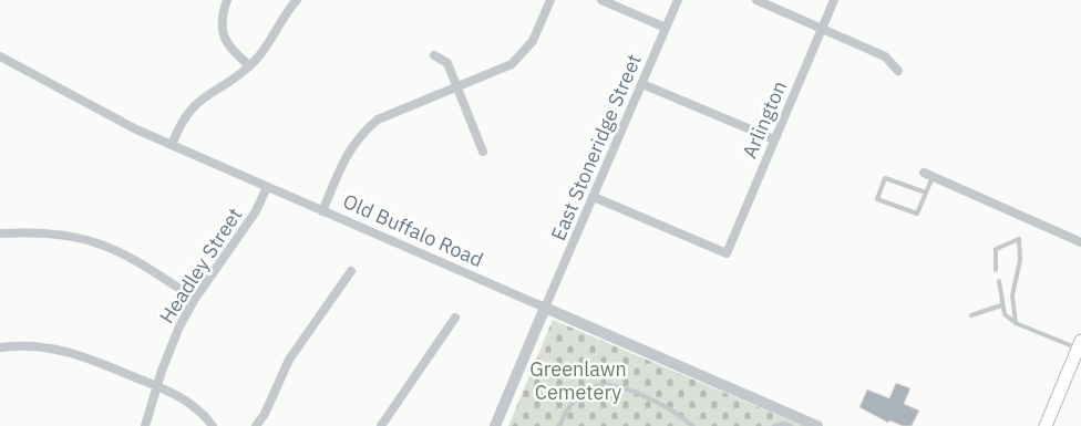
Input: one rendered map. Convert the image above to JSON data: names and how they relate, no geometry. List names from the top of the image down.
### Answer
{
  "streets": {
    "street": [
      "Arlington",
      "East Stoneridge Street",
      "Old Buffalo Road",
      "Headley Street"
    ]
  },
  "crossings": [
    ["Arlington", "East Stoneridge Street"],
    ["East Stoneridge Street", "Old Buffalo Road"],
    ["Old Buffalo Road", "Headley Street"]
  ],
  "parks": ["Greenlawn Cemetery"]
}
